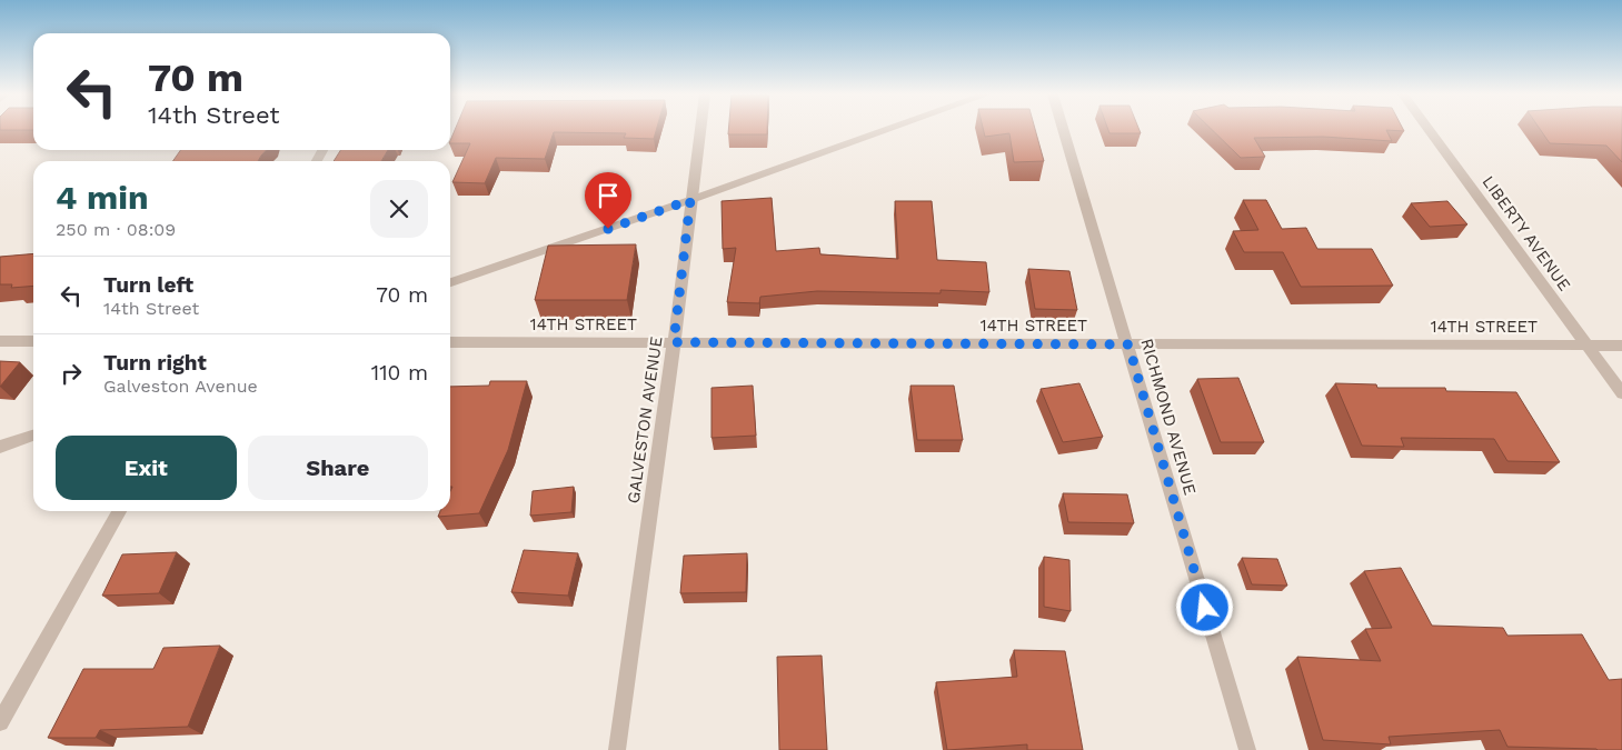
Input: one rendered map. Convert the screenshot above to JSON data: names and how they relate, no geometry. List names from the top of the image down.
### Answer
{
  "streets": {
    "street": [
      "LIBERTY AVENUE",
      "14TH STREET",
      "RICHMOND AVENUE",
      "GALVESTON AVENUE"
    ]
  },
  "crossings": [
    ["LIBERTY AVENUE", "14TH STREET"],
    ["14TH STREET", "RICHMOND AVENUE"],
    ["14TH STREET", "GALVESTON AVENUE"]
  ],
  "page": {
    "turn": ["70 m", "14th Street"],
    "heading": ["4 min", "250 m · 08:09"],
    "list": [
      {
        "name": "Turn left",
        "note": "14th Street",
        "value": "70 m"
      },
      {
        "name": "Turn right",
        "note": "Galveston Avenue",
        "value": "110 m"
      }
    ],
    "buttons": ["Exit", "Share"]
  }
}
